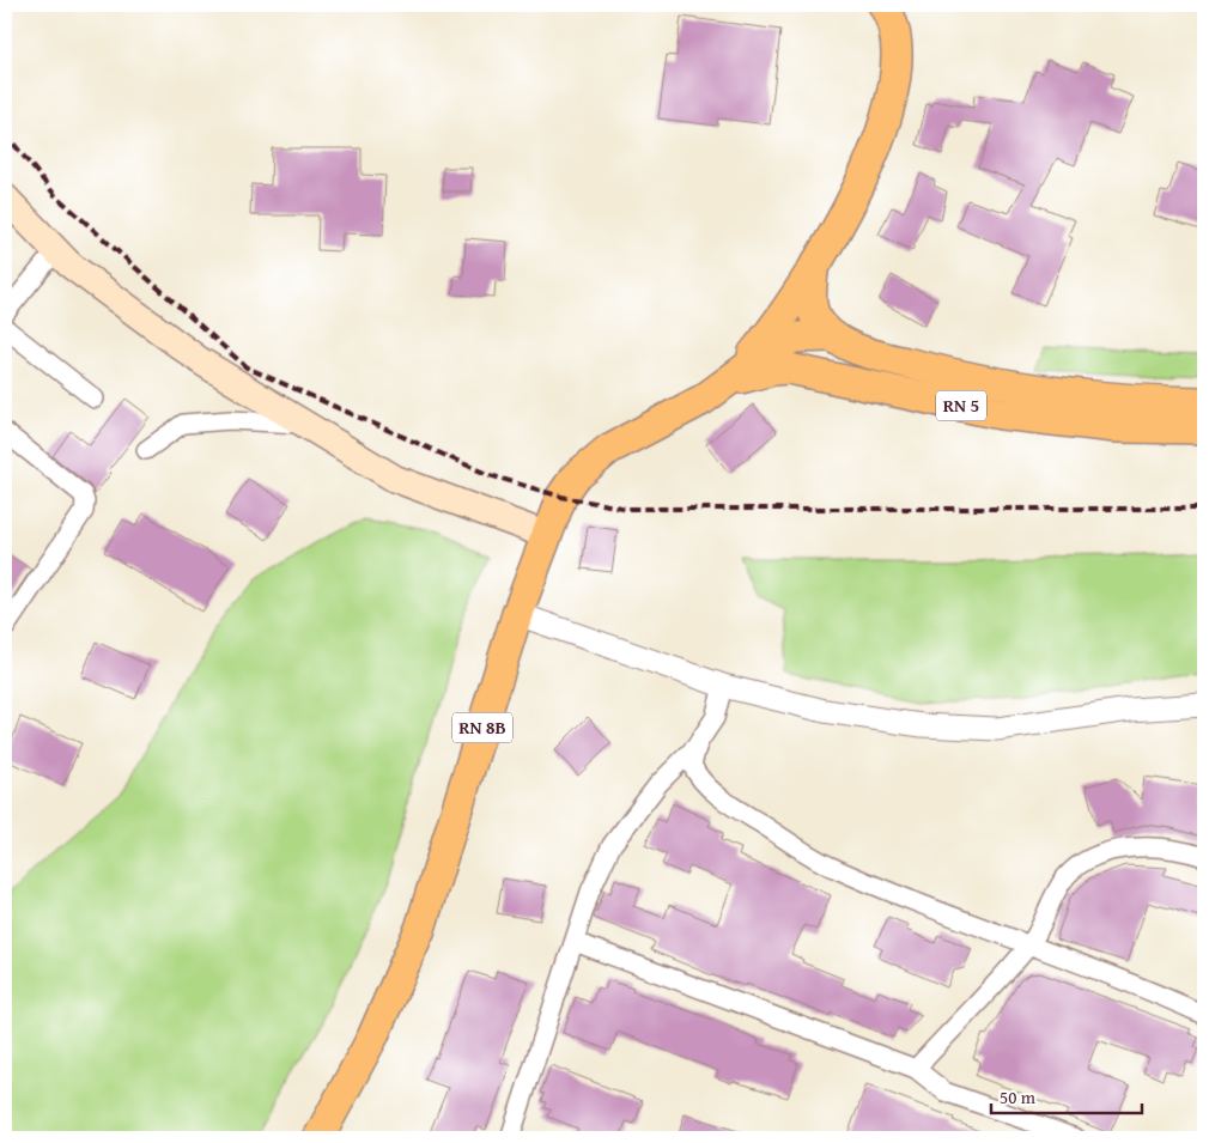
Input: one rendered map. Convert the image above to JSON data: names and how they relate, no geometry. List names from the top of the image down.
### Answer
{
  "streets": {
    "main road": ["RN 5", "RN 8B"]
  },
  "crossings": [
    ["RN 5", "RN 8B"]
  ],
  "scale_bar": "50 m"
}
